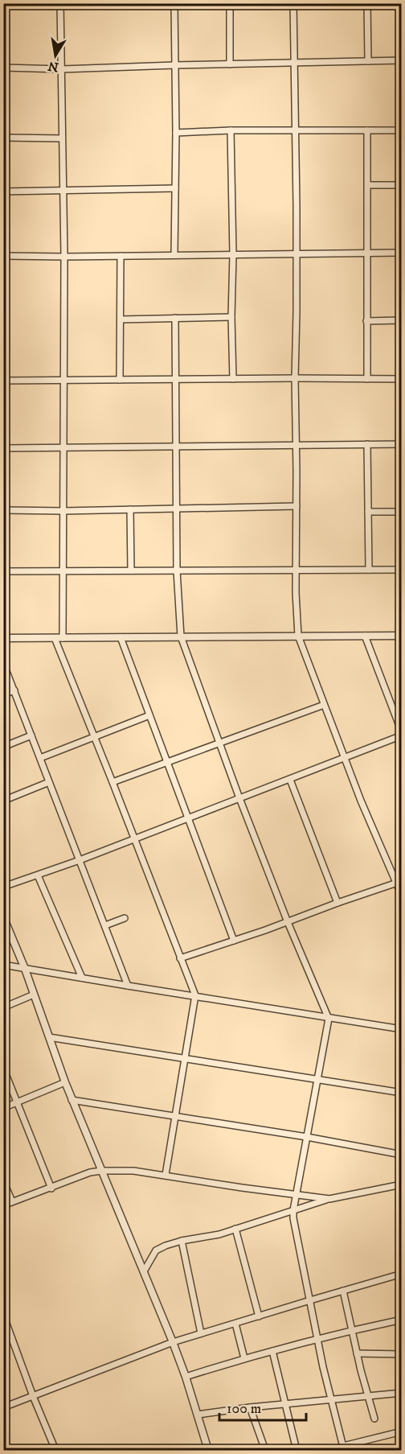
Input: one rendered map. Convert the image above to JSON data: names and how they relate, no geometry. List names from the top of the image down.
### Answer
{
  "scale_bar": "100 m",
  "north": "bottom"
}
